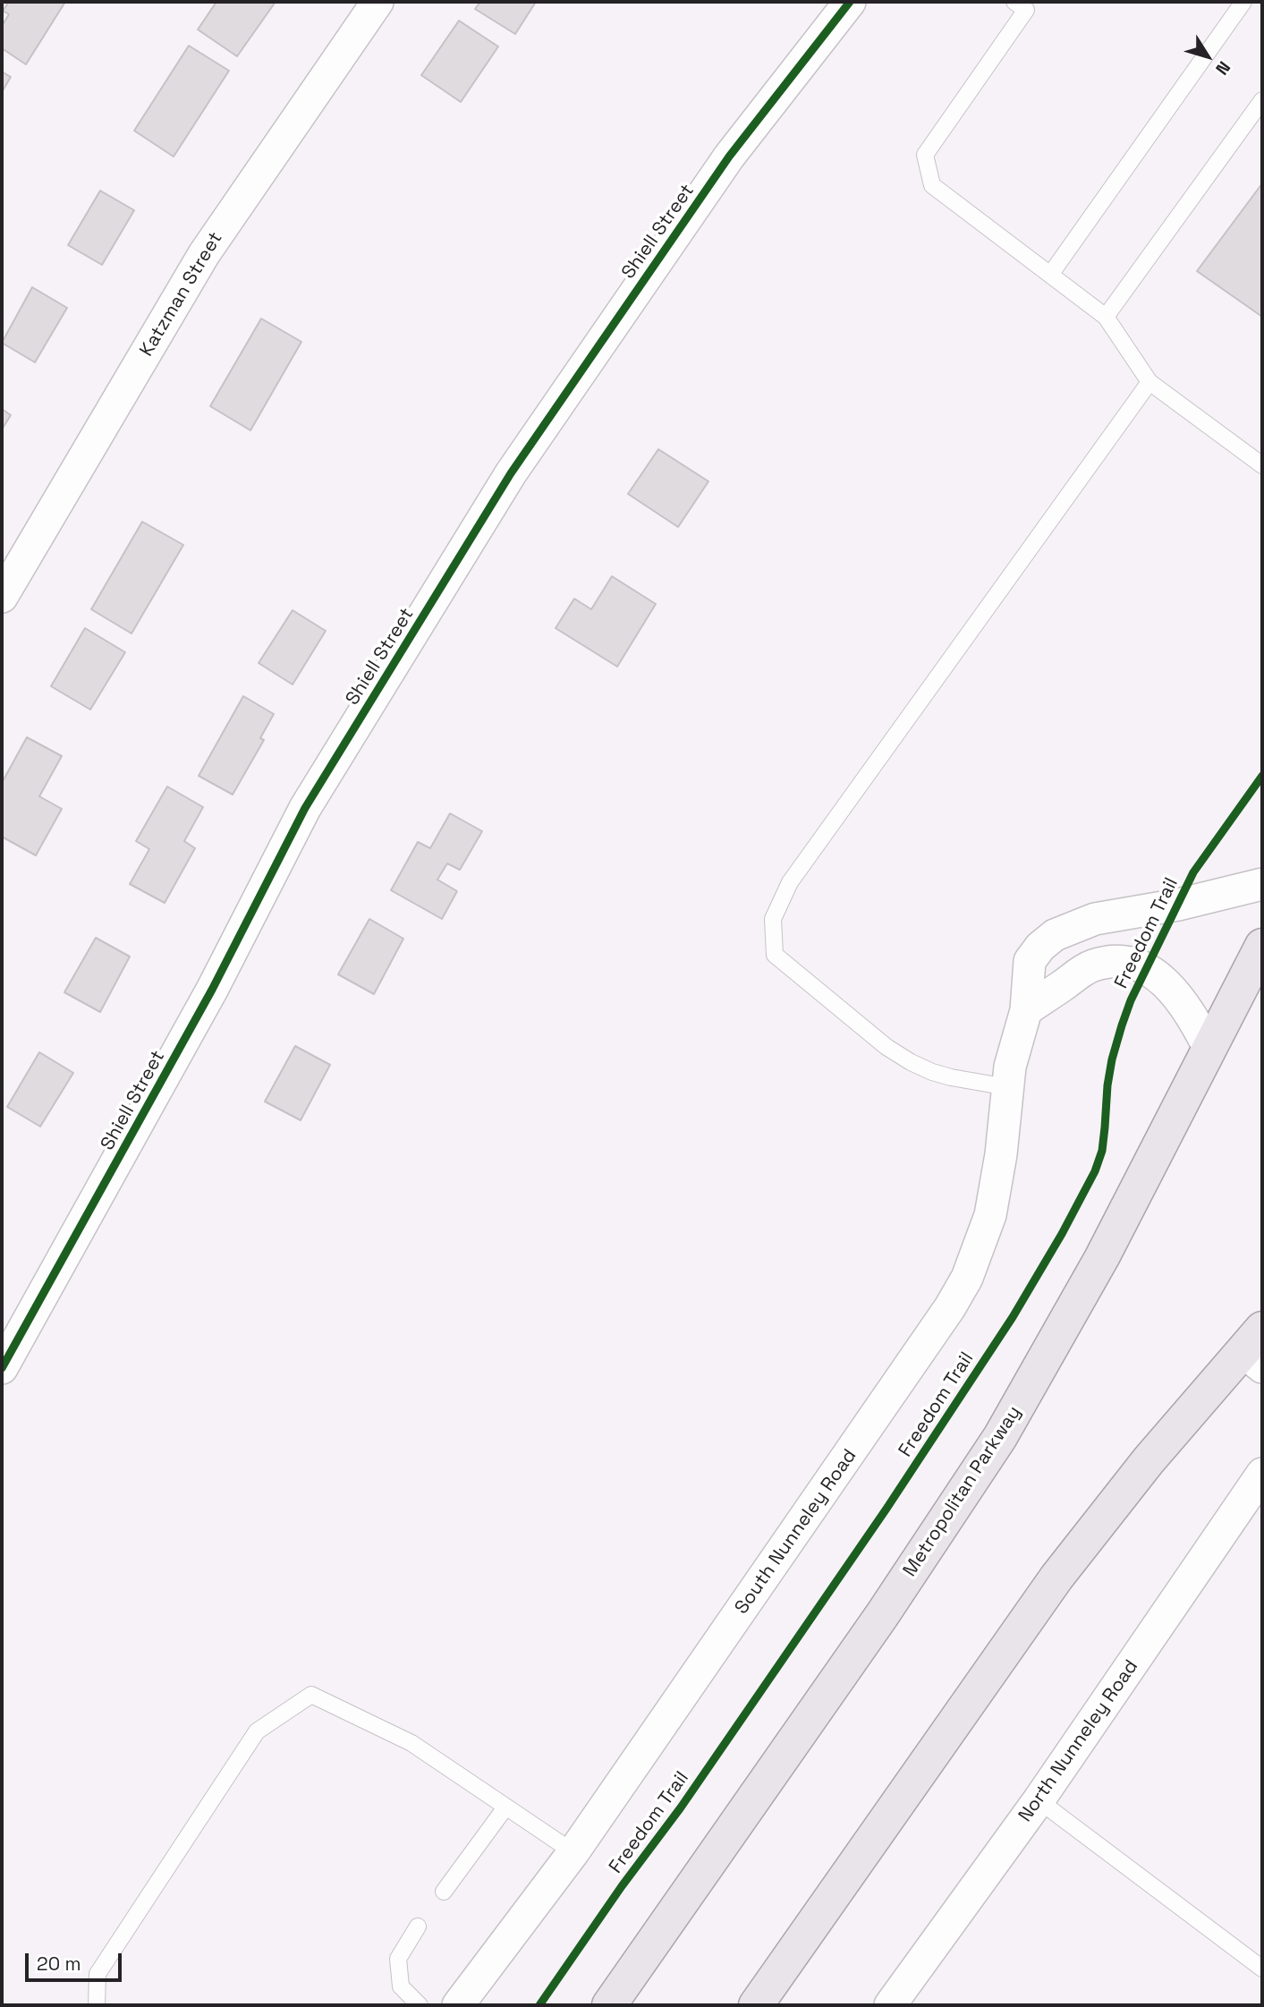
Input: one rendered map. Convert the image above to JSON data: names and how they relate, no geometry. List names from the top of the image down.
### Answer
{
  "streets": {
    "main road": ["Metropolitan Parkway"],
    "street": [
      "Shiell Street",
      "Katzman Street",
      "South Nunneley Road",
      "North Nunneley Road"
    ],
    "cycle path": ["Freedom Trail"]
  },
  "scale_bar": "20 m",
  "north": "bottom right"
}
